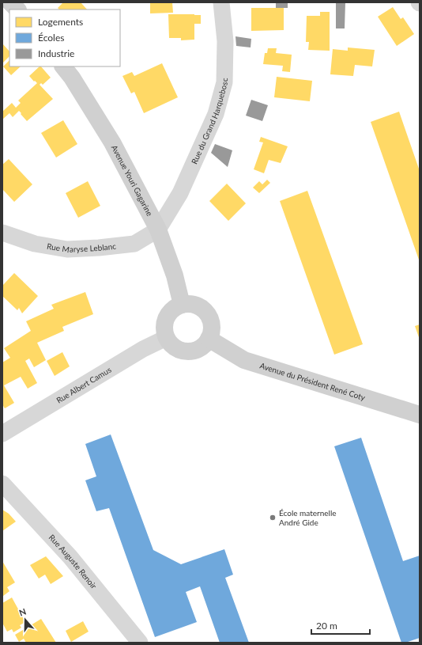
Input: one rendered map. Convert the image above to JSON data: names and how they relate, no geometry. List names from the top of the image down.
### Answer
{
  "streets": {
    "street": [
      "Rue du Grand Harquebosc",
      "Avenue Youri Gagarine",
      "Rue Maryse Leblanc",
      "Avenue du Président René Coty",
      "Rue Albert Camus",
      "Rue Auguste Renoir"
    ]
  },
  "crossings": [
    ["Rue du Grand Harquebosc", "Avenue Youri Gagarine"],
    ["Rue du Grand Harquebosc", "Rue Maryse Leblanc"],
    ["Avenue Youri Gagarine", "Rue Maryse Leblanc"],
    ["Avenue Youri Gagarine", "Avenue du Président René Coty"],
    ["Avenue Youri Gagarine", "Rue Albert Camus"],
    ["Avenue du Président René Coty", "Rue Albert Camus"]
  ],
  "places": ["École maternelle André Gide"],
  "legend": ["Logements", "Écoles", "Industrie"],
  "scale_bar": "20 m",
  "north": "top"
}
